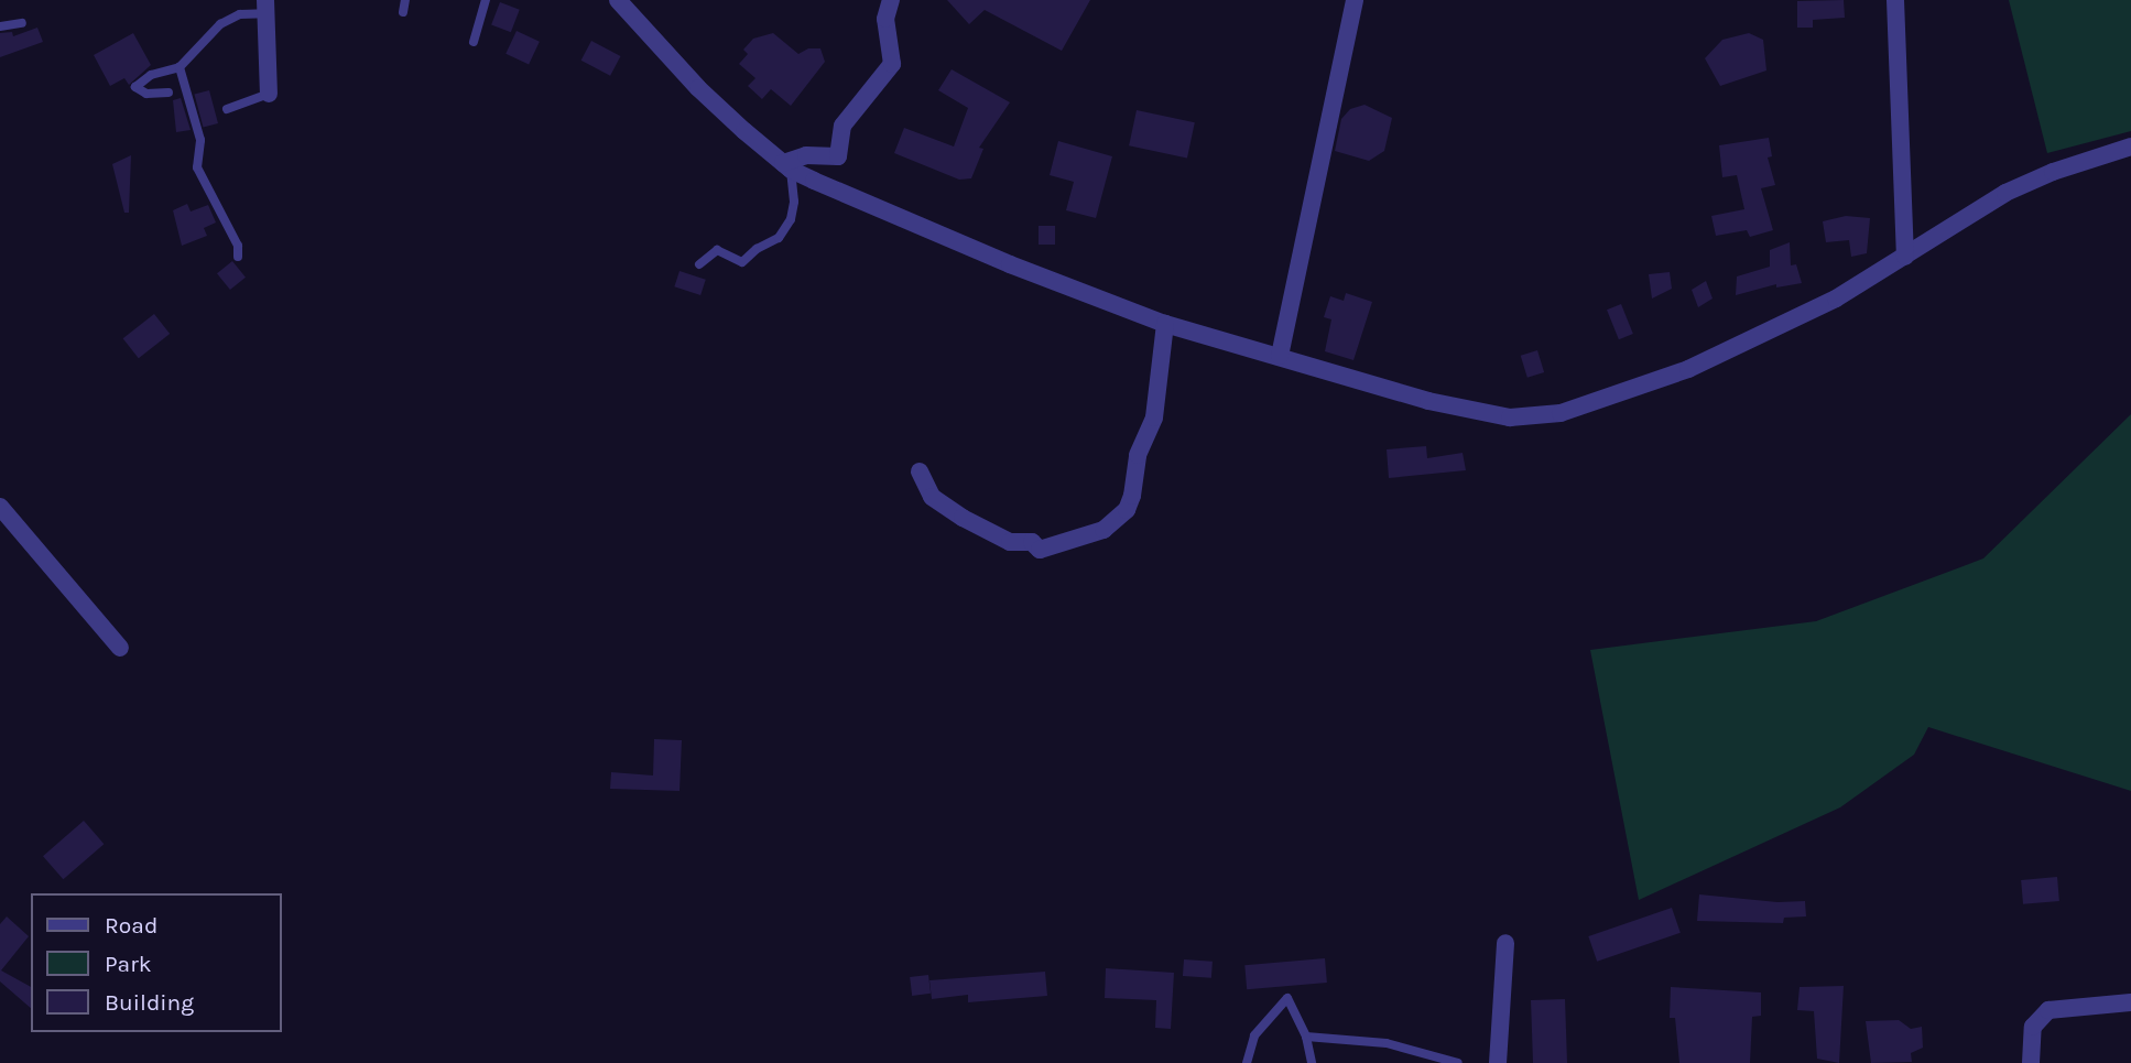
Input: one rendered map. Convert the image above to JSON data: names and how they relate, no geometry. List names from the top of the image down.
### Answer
{
  "legend": ["Road", "Park", "Building"]
}
